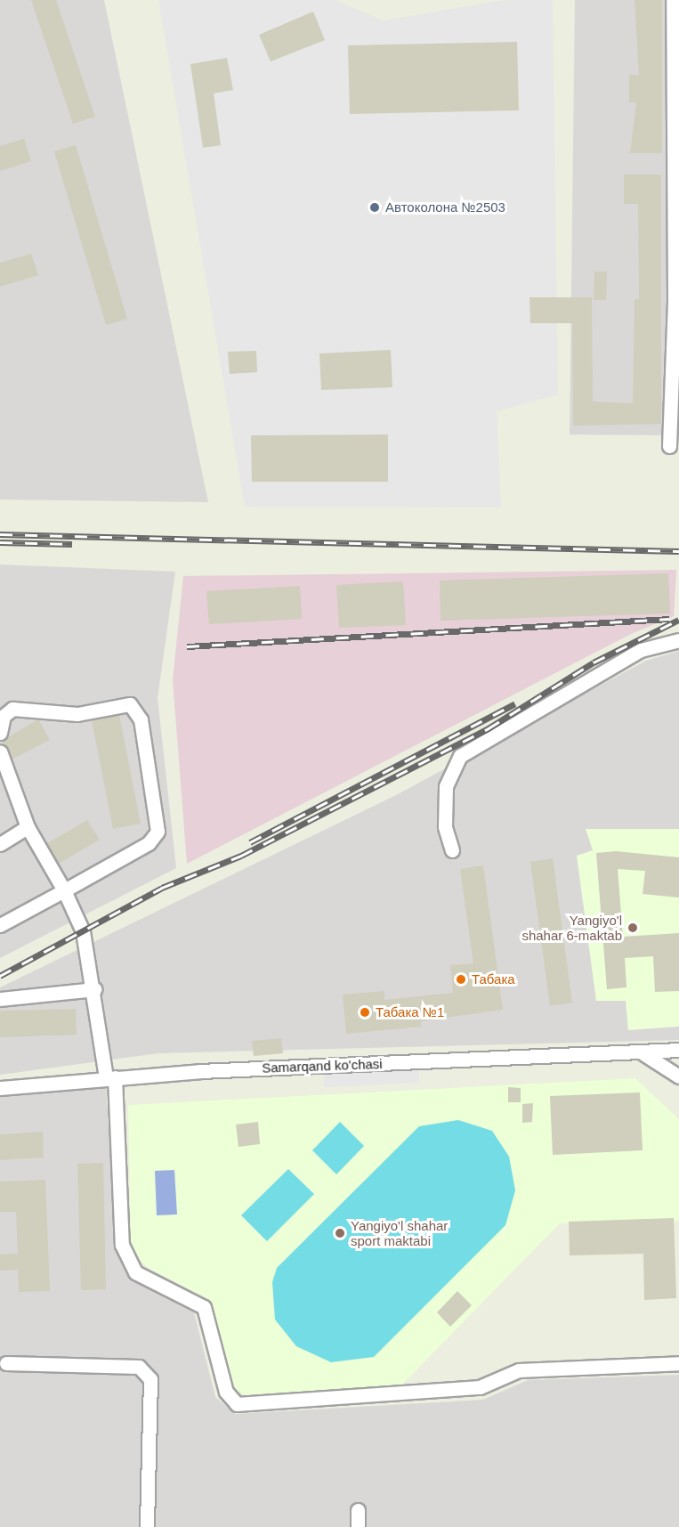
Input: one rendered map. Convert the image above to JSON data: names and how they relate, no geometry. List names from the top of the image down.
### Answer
{
  "streets": {
    "street": ["Samarqand ko'chasi"]
  },
  "places": [
    "Автоколона №2503",
    "Yangiyo'l shahar 6-maktab",
    "Табака",
    "Табака №1",
    "Yangiyo'l shahar sport maktabi"
  ]
}
